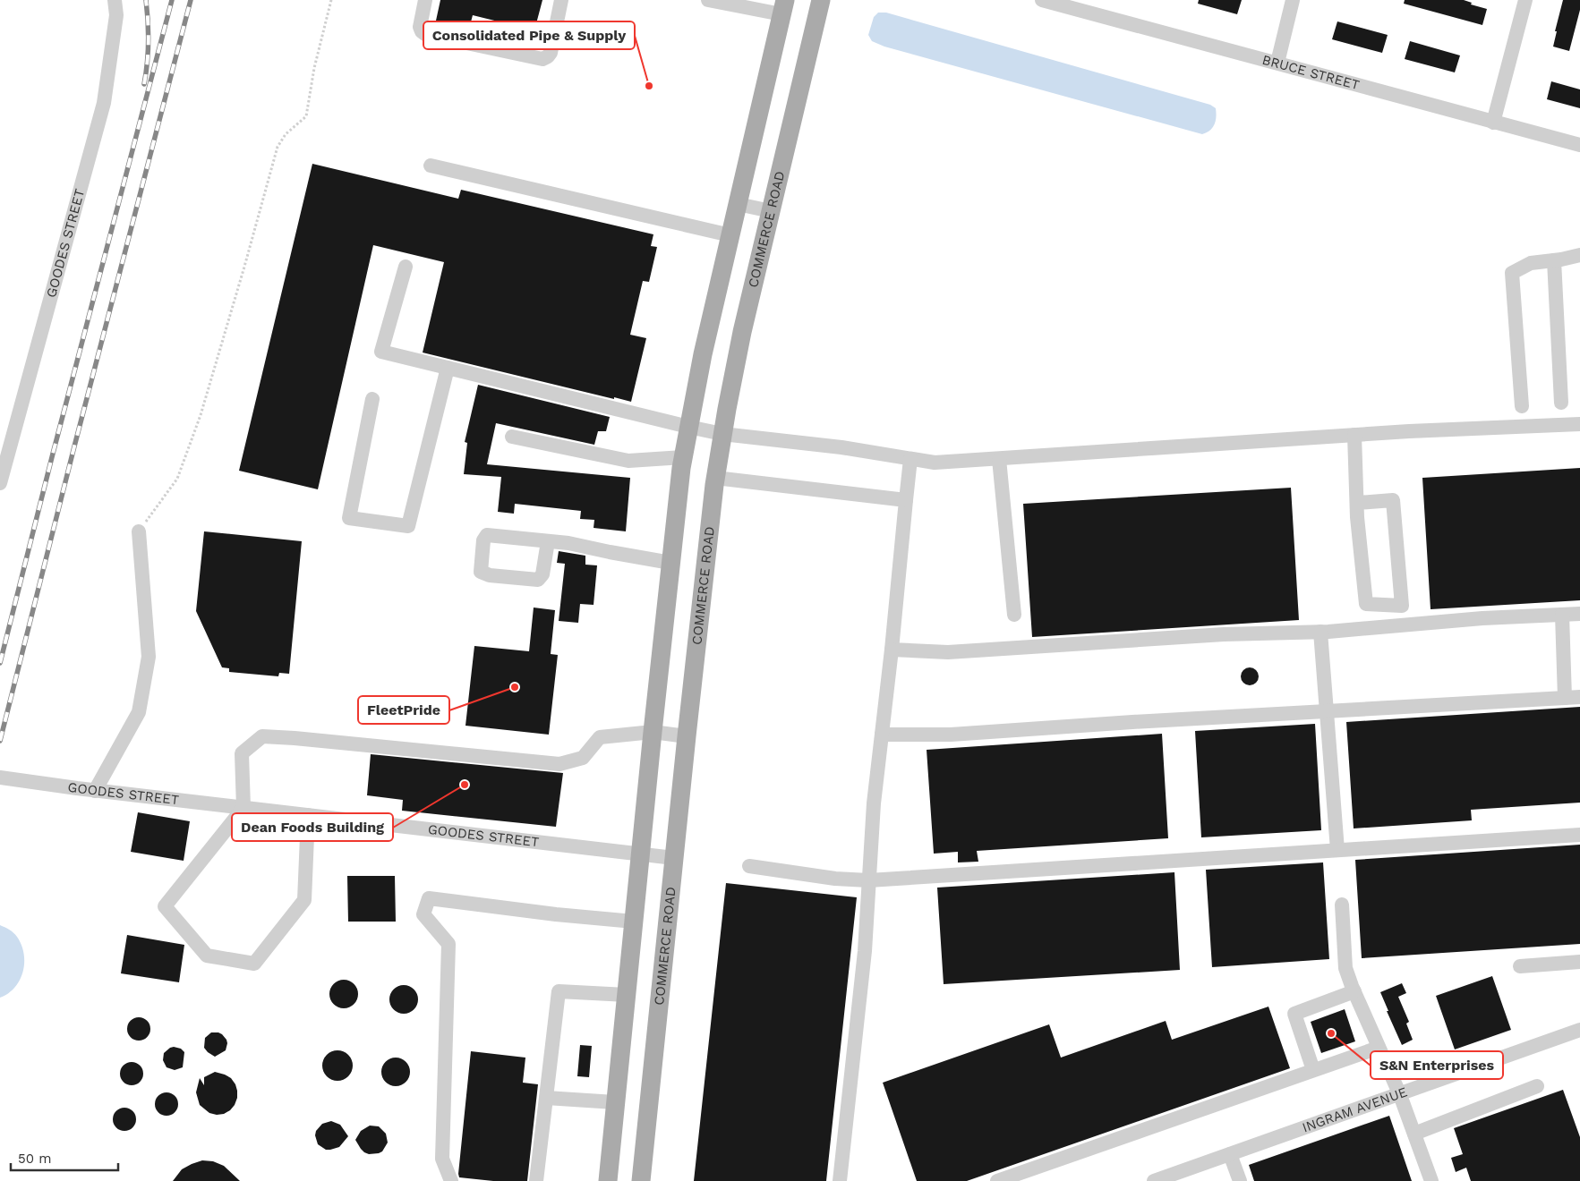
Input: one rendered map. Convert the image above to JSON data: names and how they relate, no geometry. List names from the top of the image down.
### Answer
{
  "streets": {
    "main road": ["COMMERCE ROAD"],
    "street": ["BRUCE STREET", "GOODES STREET", "INGRAM AVENUE"]
  },
  "crossings": [
    ["COMMERCE ROAD", "GOODES STREET"]
  ],
  "places": [
    "Consolidated Pipe & Supply",
    "FleetPride",
    "Dean Foods Building",
    "S&N Enterprises"
  ],
  "scale_bar": "50 m"
}
